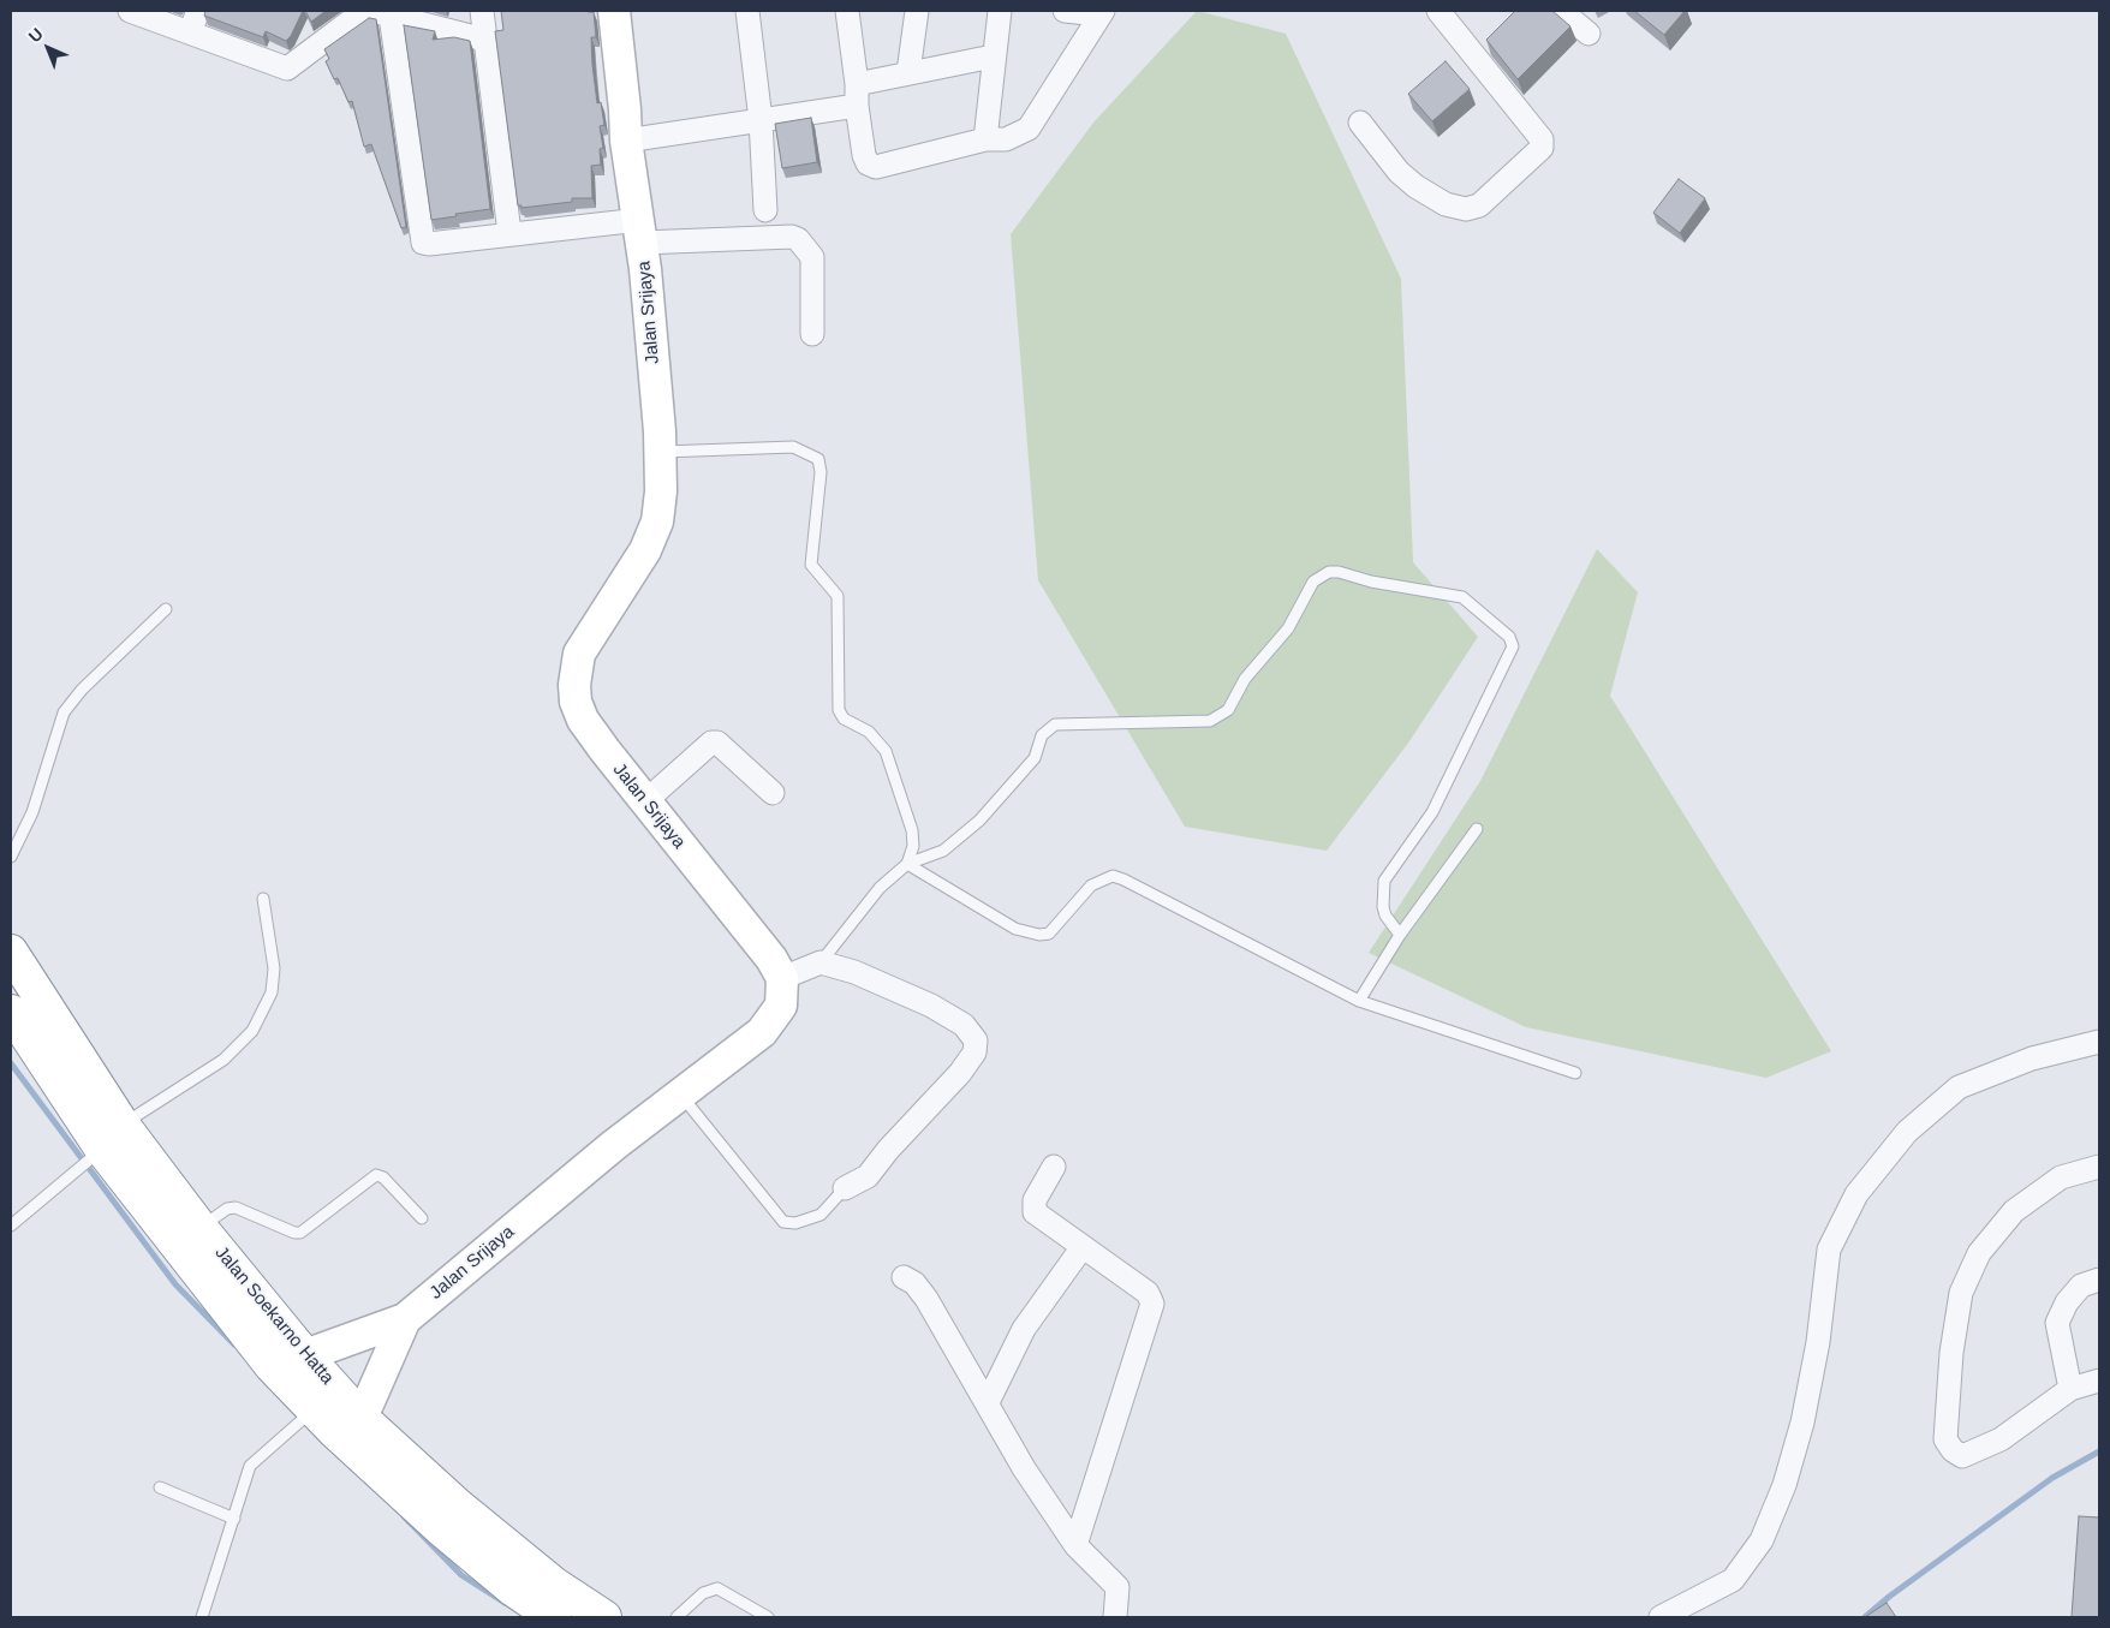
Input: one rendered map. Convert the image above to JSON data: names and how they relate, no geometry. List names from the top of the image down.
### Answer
{
  "streets": {
    "highway": ["Jalan Soekarno Hatta"],
    "street": ["Jalan Srijaya"]
  },
  "crossings": [
    ["Jalan Srijaya", "Jalan Soekarno Hatta"]
  ],
  "north": "top left"
}
